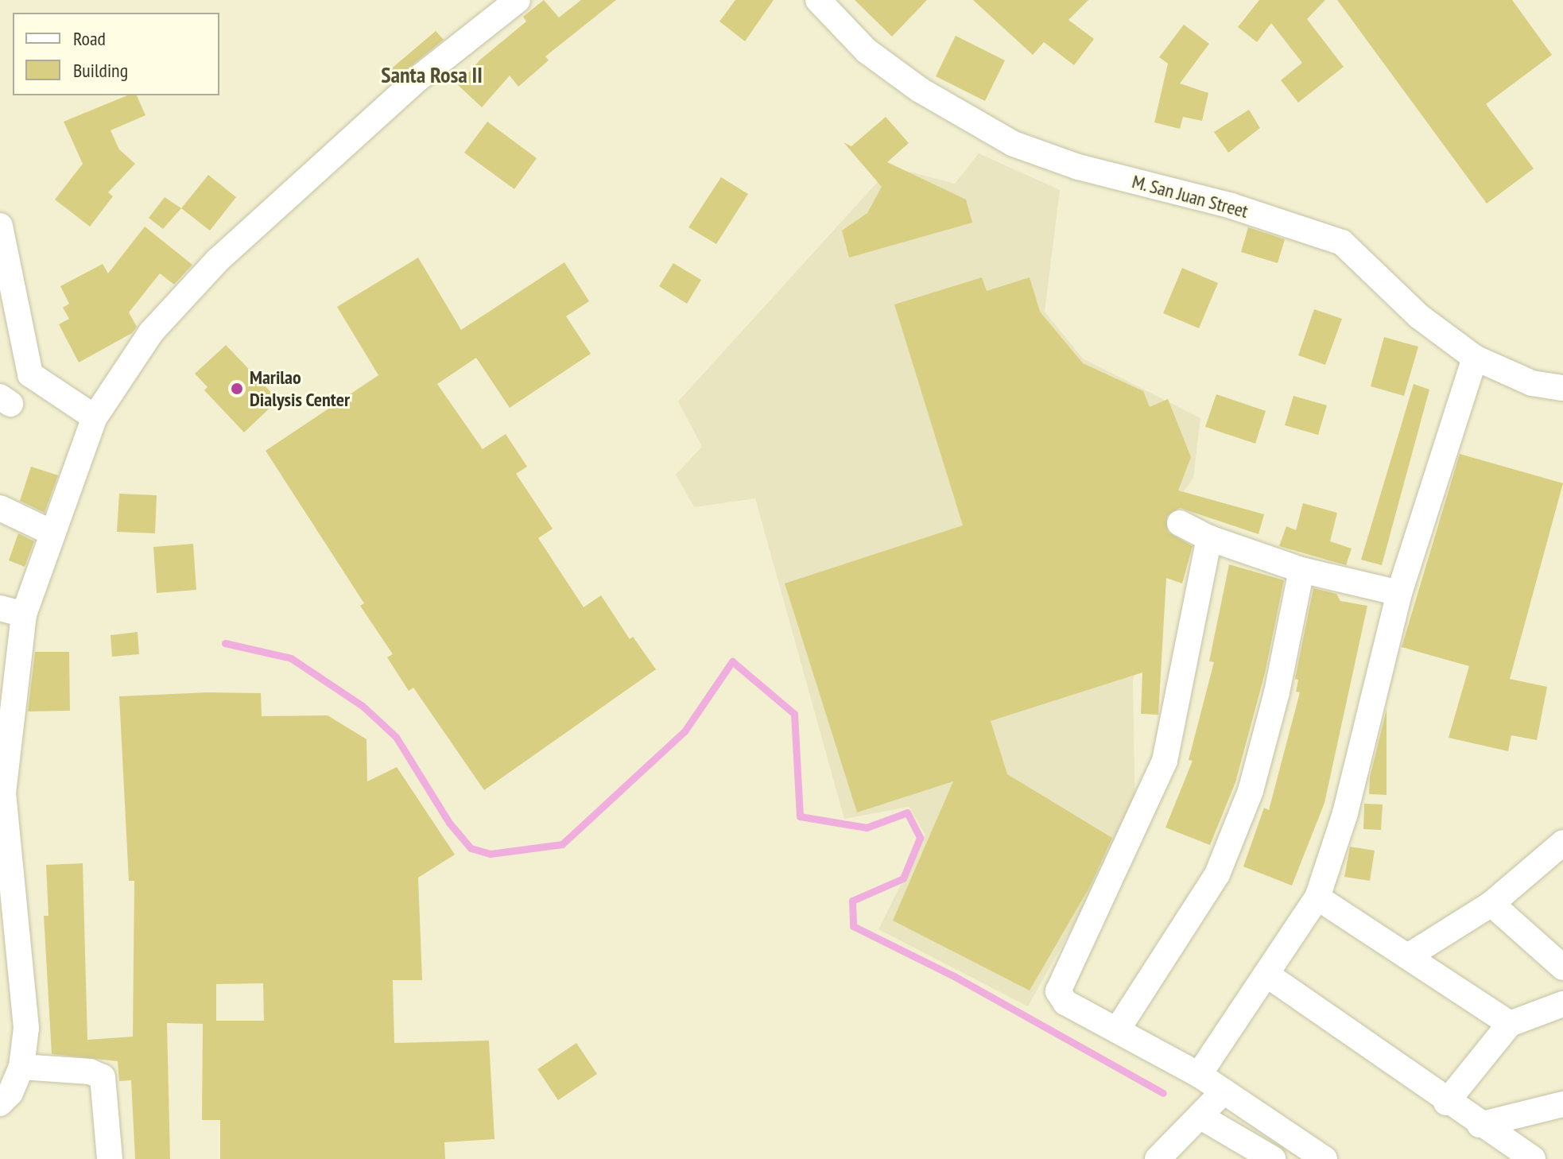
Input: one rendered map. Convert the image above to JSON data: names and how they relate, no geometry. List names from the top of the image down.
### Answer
{
  "streets": {
    "street": ["M. San Juan Street"]
  },
  "districts": ["Santa Rosa II"],
  "places": ["Marilao Dialysis Center"],
  "legend": ["Road", "Building"]
}
